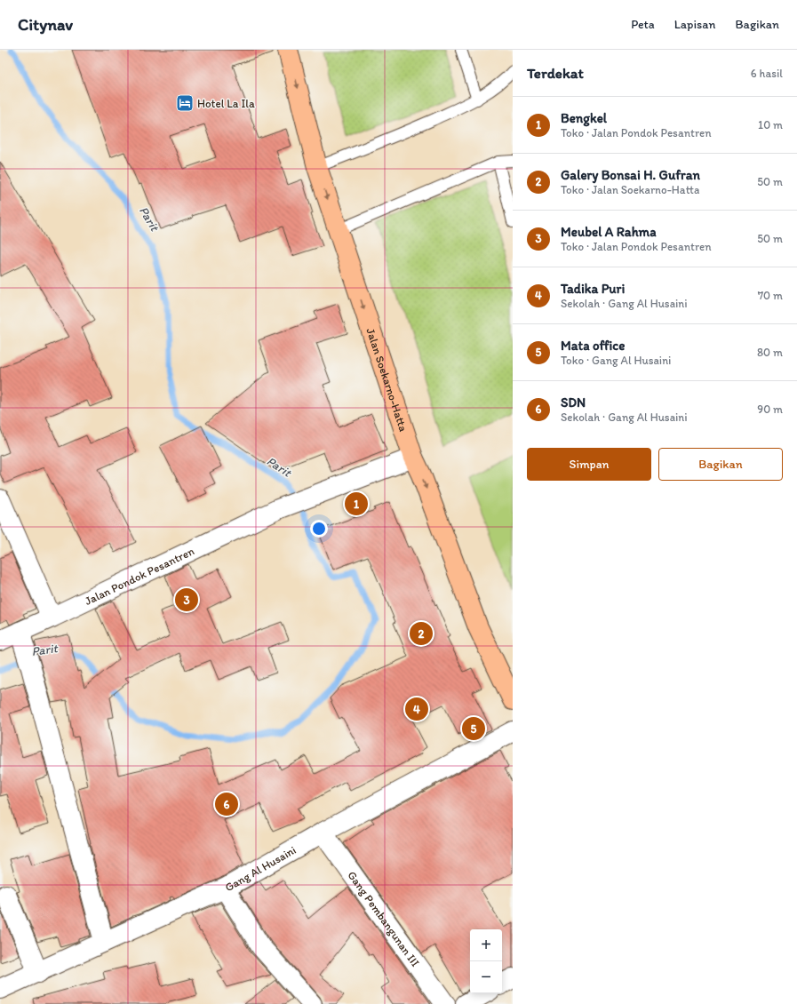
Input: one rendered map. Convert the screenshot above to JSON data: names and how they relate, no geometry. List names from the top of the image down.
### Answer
{
  "streets": {
    "highway": ["Jalan Soekarno-Hatta"],
    "street": ["Jalan Pondok Pesantren", "Gang Al Husaini", "Gang Pembangunan III"]
  },
  "crossings": [
    ["Jalan Soekarno-Hatta", "Jalan Pondok Pesantren"],
    ["Gang Al Husaini", "Gang Pembangunan III"]
  ],
  "one_way": ["Jalan Soekarno-Hatta"],
  "water": ["Parit"],
  "places": {
    "hotel": ["Hotel La Ila"]
  },
  "page": {
    "header": "Citynav",
    "nav": ["Peta", "Lapisan", "Bagikan"],
    "heading": ["Terdekat", "6 hasil"],
    "list": [
      {
        "mark": "1",
        "name": "Bengkel",
        "note": "Toko · Jalan Pondok Pesantren",
        "value": "10 m"
      },
      {
        "mark": "2",
        "name": "Galery Bonsai H. Gufran",
        "note": "Toko · Jalan Soekarno-Hatta",
        "value": "50 m"
      },
      {
        "mark": "3",
        "name": "Meubel A Rahma",
        "note": "Toko · Jalan Pondok Pesantren",
        "value": "50 m"
      },
      {
        "mark": "4",
        "name": "Tadika Puri",
        "note": "Sekolah · Gang Al Husaini",
        "value": "70 m"
      },
      {
        "mark": "5",
        "name": "Mata office",
        "note": "Toko · Gang Al Husaini",
        "value": "80 m"
      },
      {
        "mark": "6",
        "name": "SDN",
        "note": "Sekolah · Gang Al Husaini",
        "value": "90 m"
      }
    ],
    "buttons": ["Simpan", "Bagikan"],
    "pins": [
      "1",
      "3",
      "2",
      "4",
      "5",
      "6"
    ],
    "map_buttons": ["+", "−"]
  }
}
